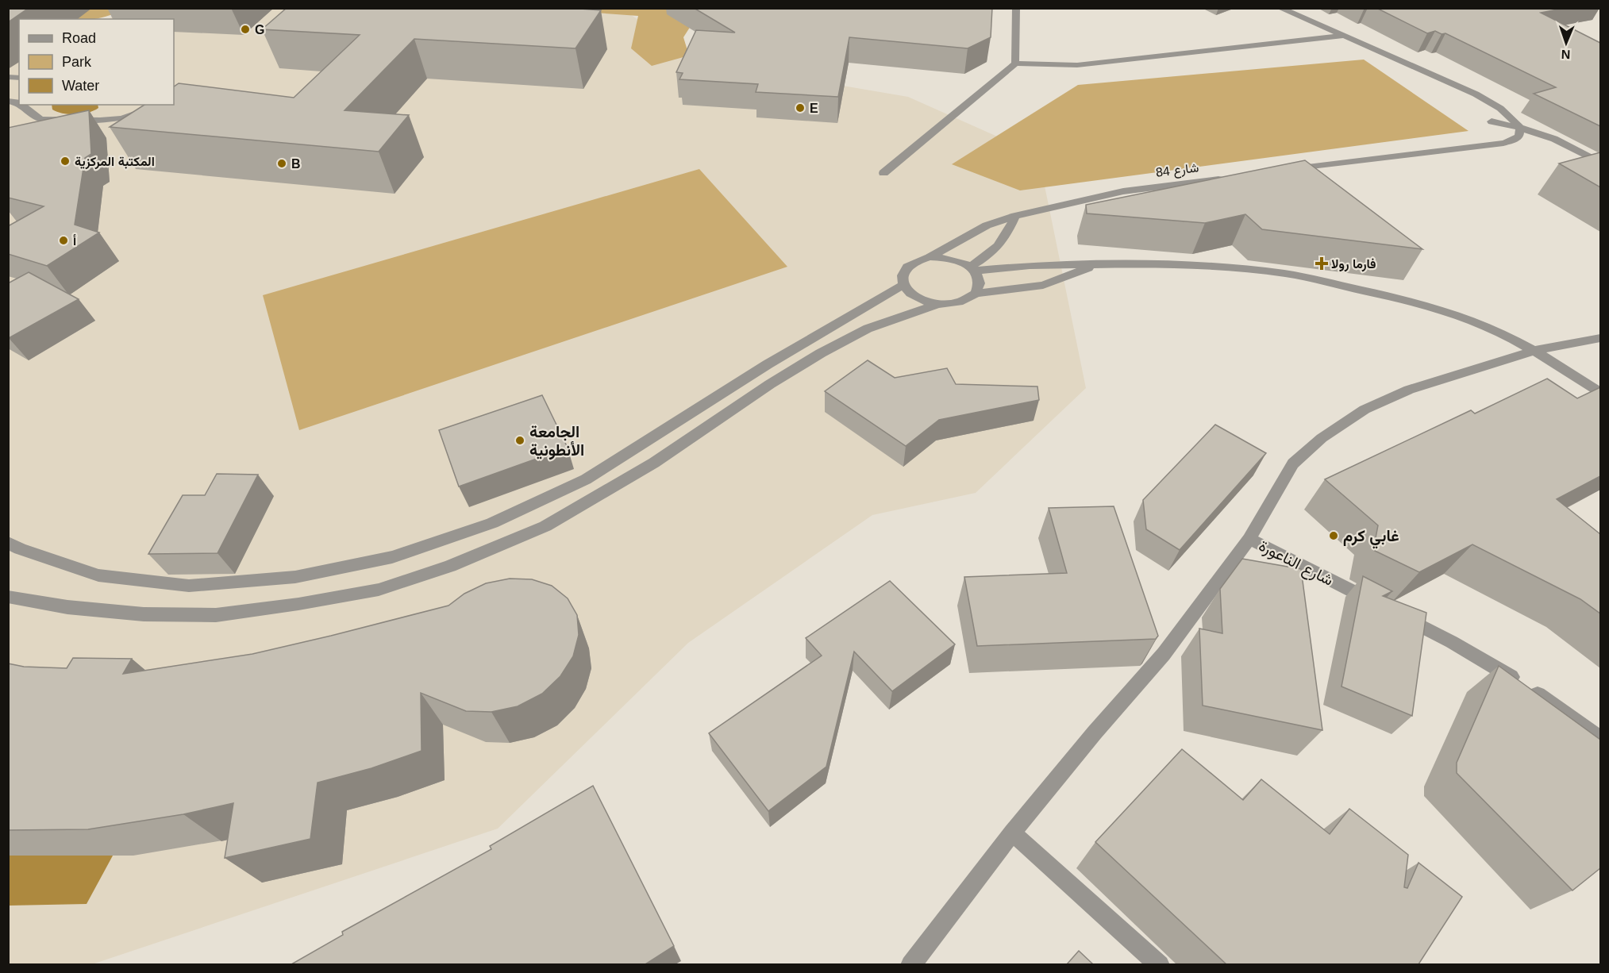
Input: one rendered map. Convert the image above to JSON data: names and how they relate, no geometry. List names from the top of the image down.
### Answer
{
  "streets": {
    "street": ["شارع 84", "شارع الناعورة"]
  },
  "places": {
    "other": [
      "G",
      "E",
      "المكتبة المركزية",
      "B",
      "أ",
      "الجامعة الأنطونية",
      "غابي كرم"
    ],
    "health": ["فارما رولا"]
  },
  "legend": ["Road", "Park", "Water"],
  "north": "bottom"
}
